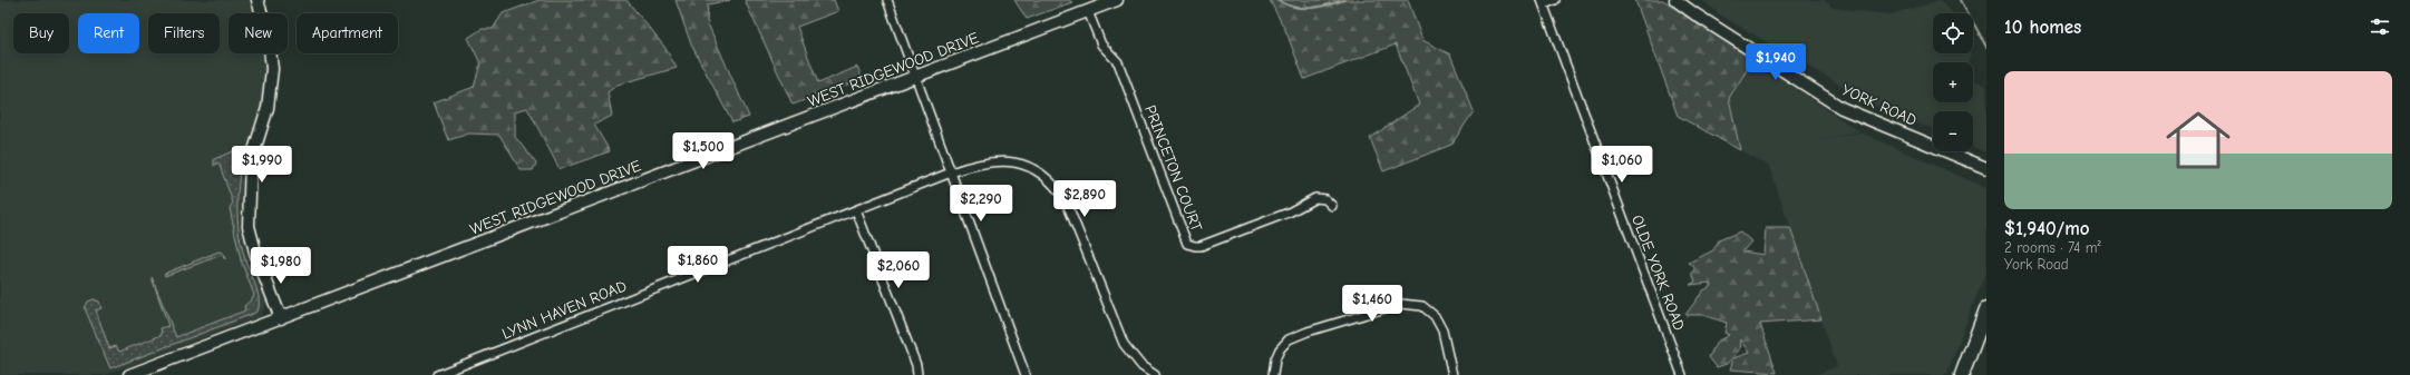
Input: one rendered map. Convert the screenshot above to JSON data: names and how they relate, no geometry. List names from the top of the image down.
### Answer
{
  "streets": {
    "main road": ["WEST RIDGEWOOD DRIVE", "YORK ROAD"],
    "street": ["PRINCETON COURT", "OLDE YORK ROAD", "LYNN HAVEN ROAD"]
  },
  "crossings": [
    ["WEST RIDGEWOOD DRIVE", "PRINCETON COURT"]
  ],
  "page": {
    "heading": "10 homes",
    "map_buttons": ["+", "−"],
    "chip": [
      "Buy",
      "Rent",
      "Filters",
      "New",
      "Apartment"
    ],
    "price": [
      "$1,940",
      "$1,500",
      "$1,990",
      "$1,060",
      "$2,890",
      "$2,290",
      "$1,860",
      "$1,980",
      "$2,060",
      "$1,460"
    ],
    "list": [
      {
        "name": "$1,940/mo",
        "note": "2 rooms · 74 m² · York Road"
      }
    ]
  }
}
